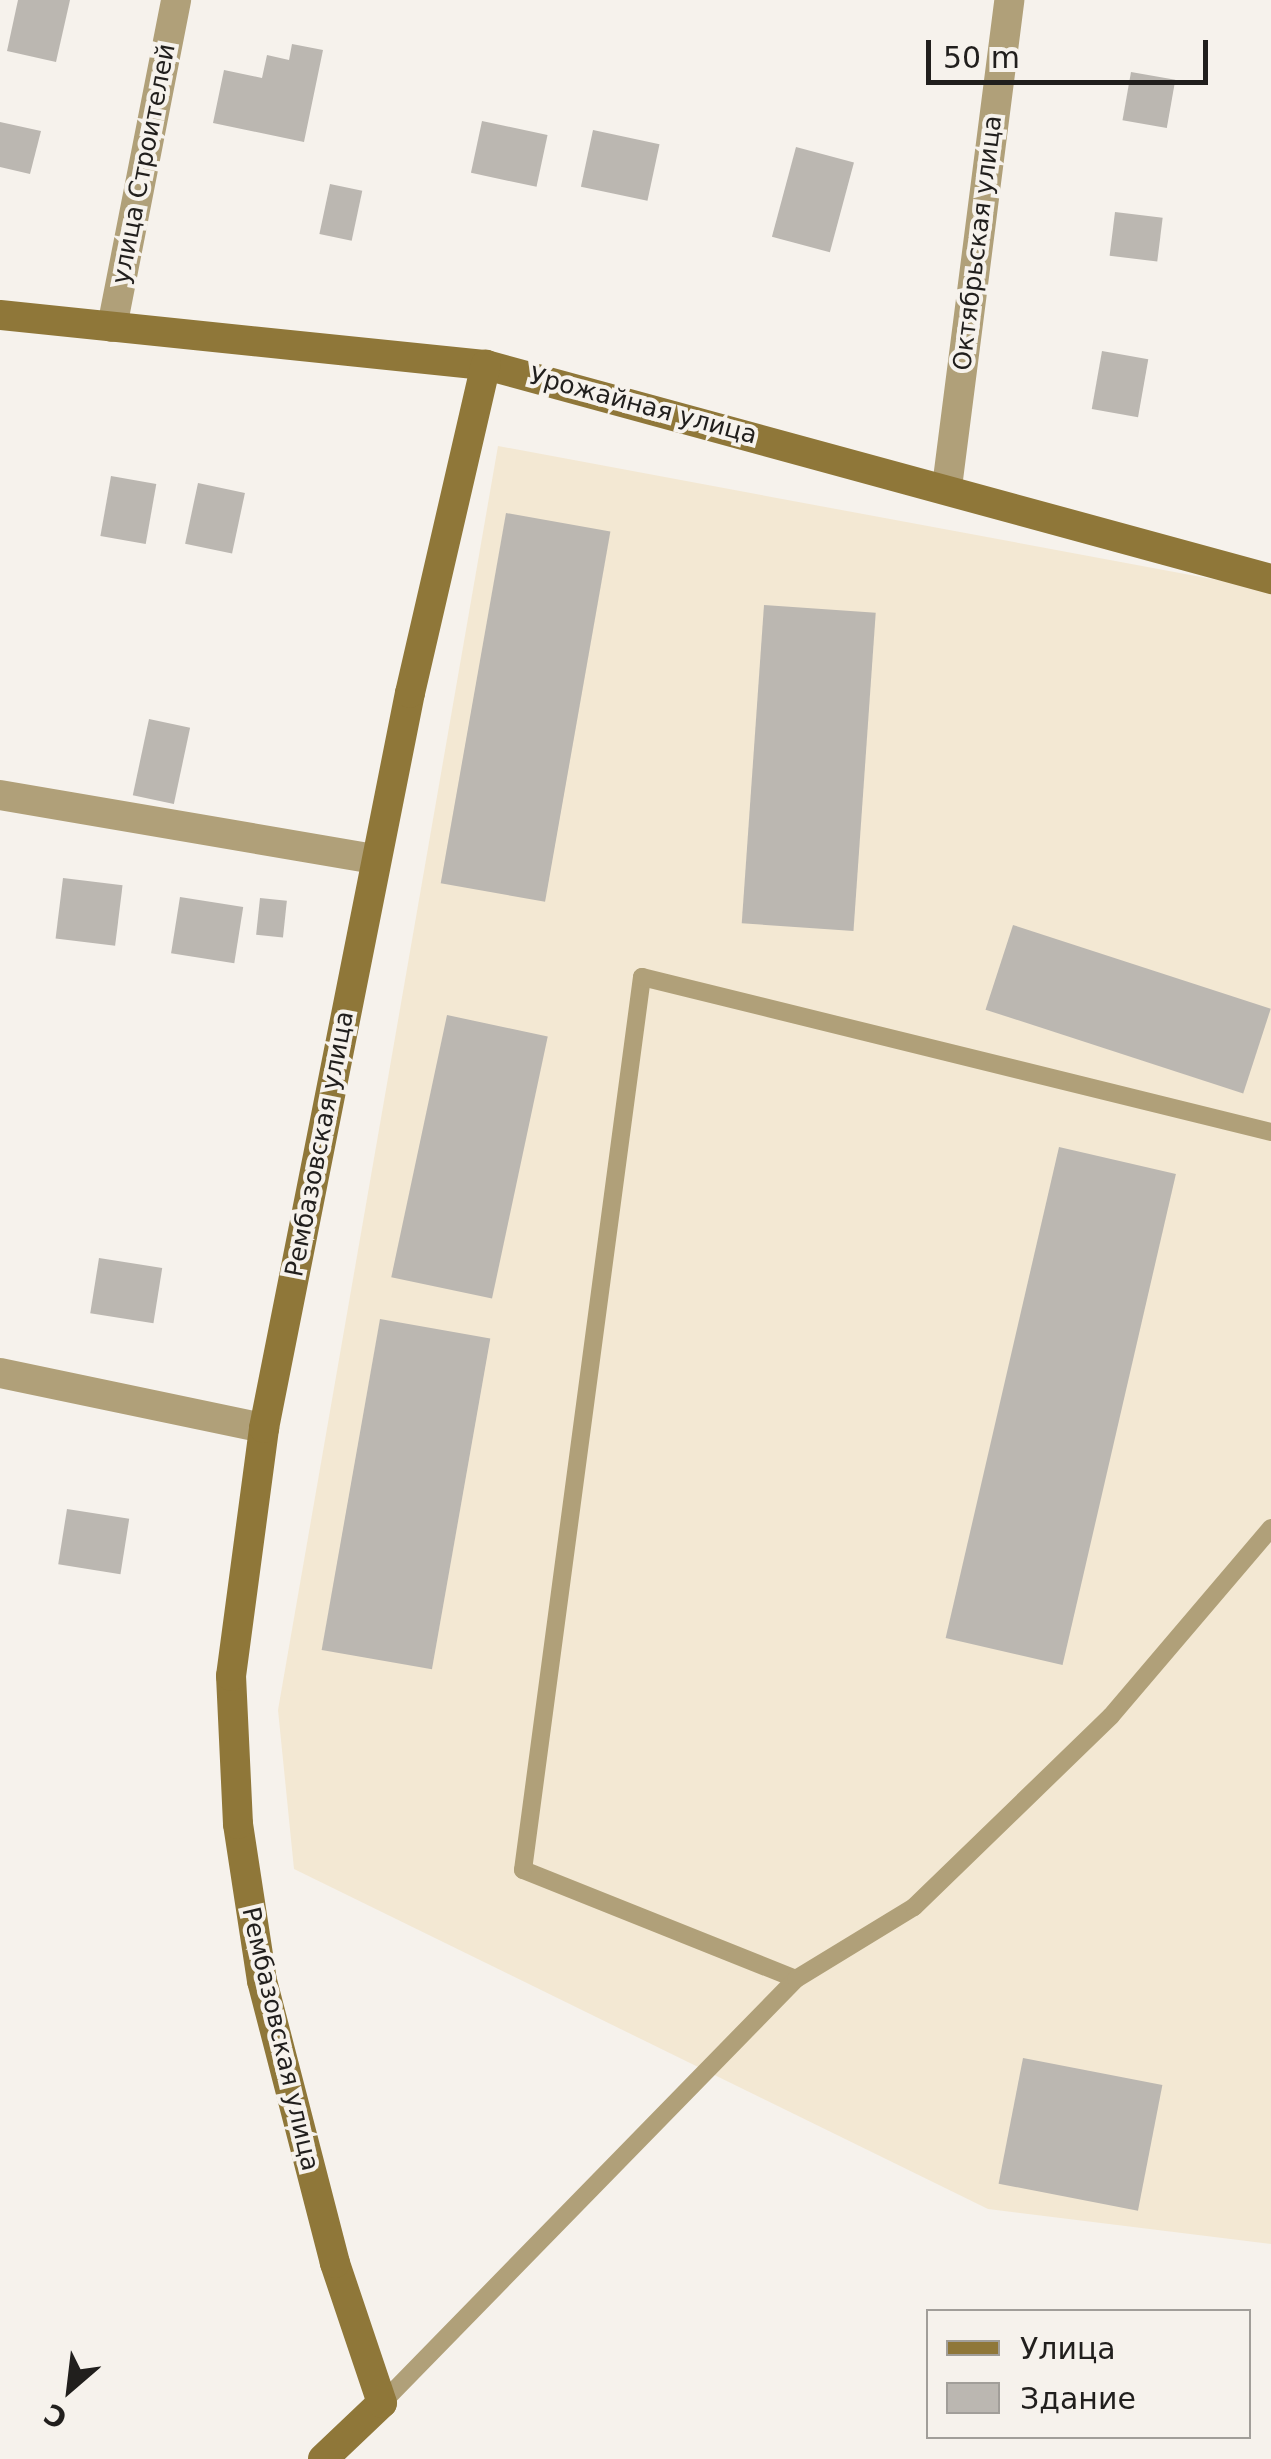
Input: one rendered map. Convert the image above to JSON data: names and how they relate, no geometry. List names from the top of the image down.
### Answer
{
  "streets": {
    "street": [
      "улица Строителей",
      "Октябрьская улица",
      "Урожайная улица",
      "Рембазовская улица"
    ]
  },
  "crossings": [
    ["улица Строителей", "Урожайная улица"],
    ["Октябрьская улица", "Урожайная улица"],
    ["Урожайная улица", "Рембазовская улица"]
  ],
  "legend": ["Улица", "Здание"],
  "scale_bar": "50 m",
  "north": "bottom left"
}
